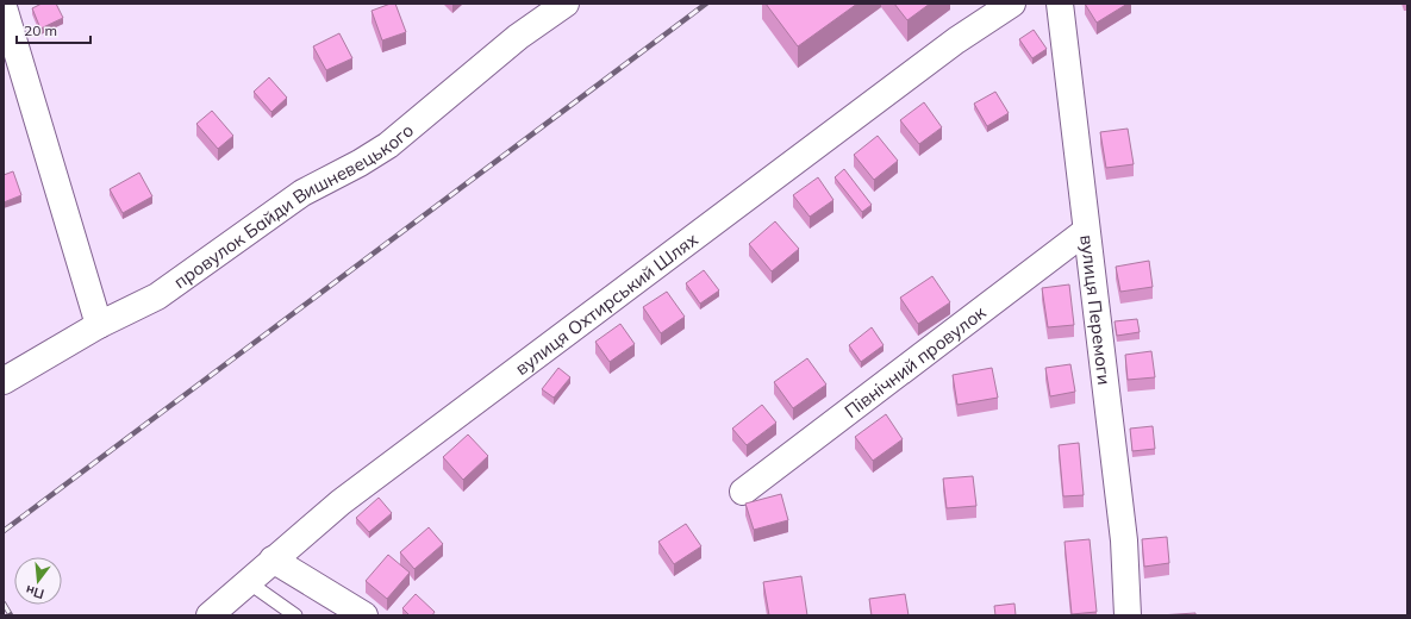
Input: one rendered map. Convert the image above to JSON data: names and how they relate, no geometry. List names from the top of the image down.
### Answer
{
  "streets": {
    "street": [
      "провулок Байди Вишневецького",
      "вулиця Охтирський Шлях",
      "вулиця Перемоги",
      "Північний провулок"
    ]
  },
  "crossings": [
    ["вулиця Перемоги", "Північний провулок"]
  ],
  "scale_bar": "20 m",
  "north": "bottom"
}
